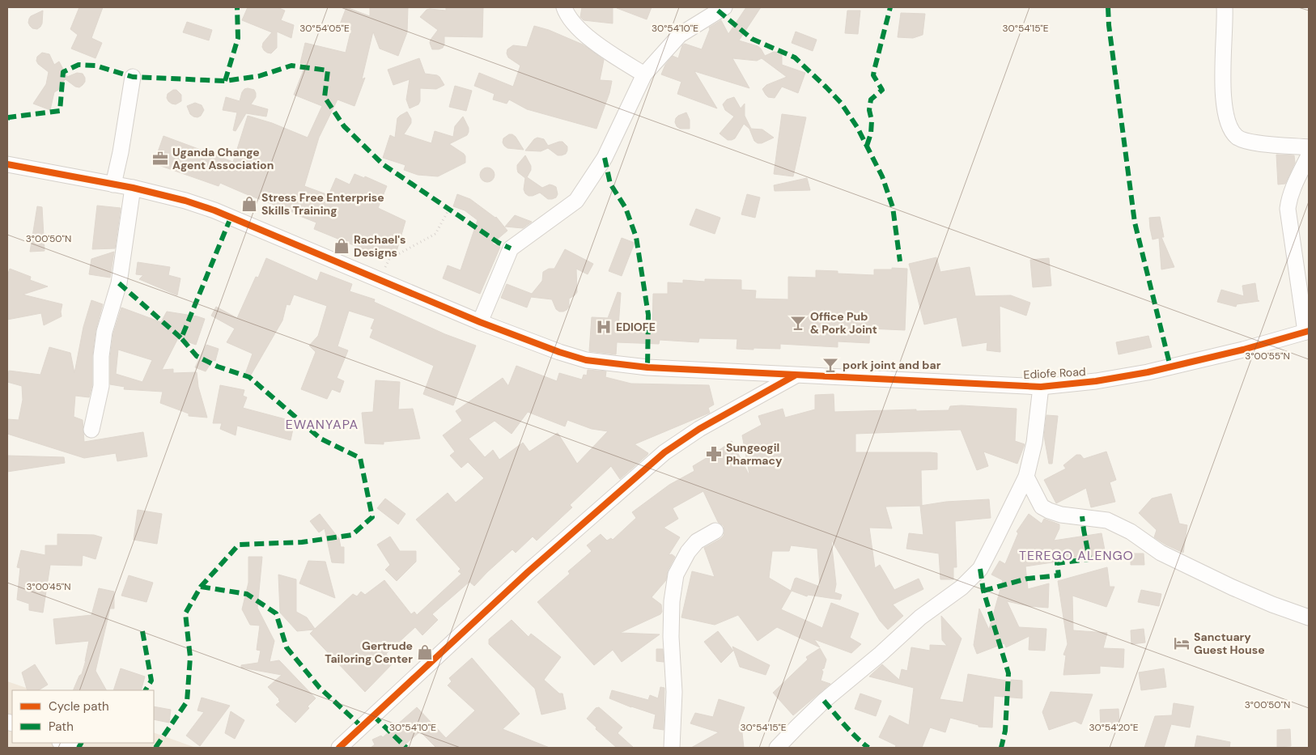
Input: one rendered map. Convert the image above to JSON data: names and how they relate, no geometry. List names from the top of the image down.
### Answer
{
  "streets": {
    "street": ["Ediofe Road"]
  },
  "districts": ["EWANYAPA", "TEREGO ALENGO"],
  "places": {
    "office": ["Uganda Change Agent Association"],
    "shop": ["Stress Free Enterprise Skills Training", "Rachael's Designs", "Gertrude Tailoring Center"],
    "bar": ["Office Pub & Pork Joint", "pork joint and bar"],
    "hospital": ["EDIOFE"],
    "pharmacy": ["Sungeogil Pharmacy"],
    "hotel": ["Sanctuary Guest House"]
  },
  "legend": ["Cycle path", "Path"],
  "coordinates": [
    "30°54'05\"E",
    "30°54'10\"E",
    "30°54'15\"E",
    "3°00'50\"N",
    "3°00'55\"N",
    "3°00'45\"N",
    "30°54'20\"E"
  ]
}
